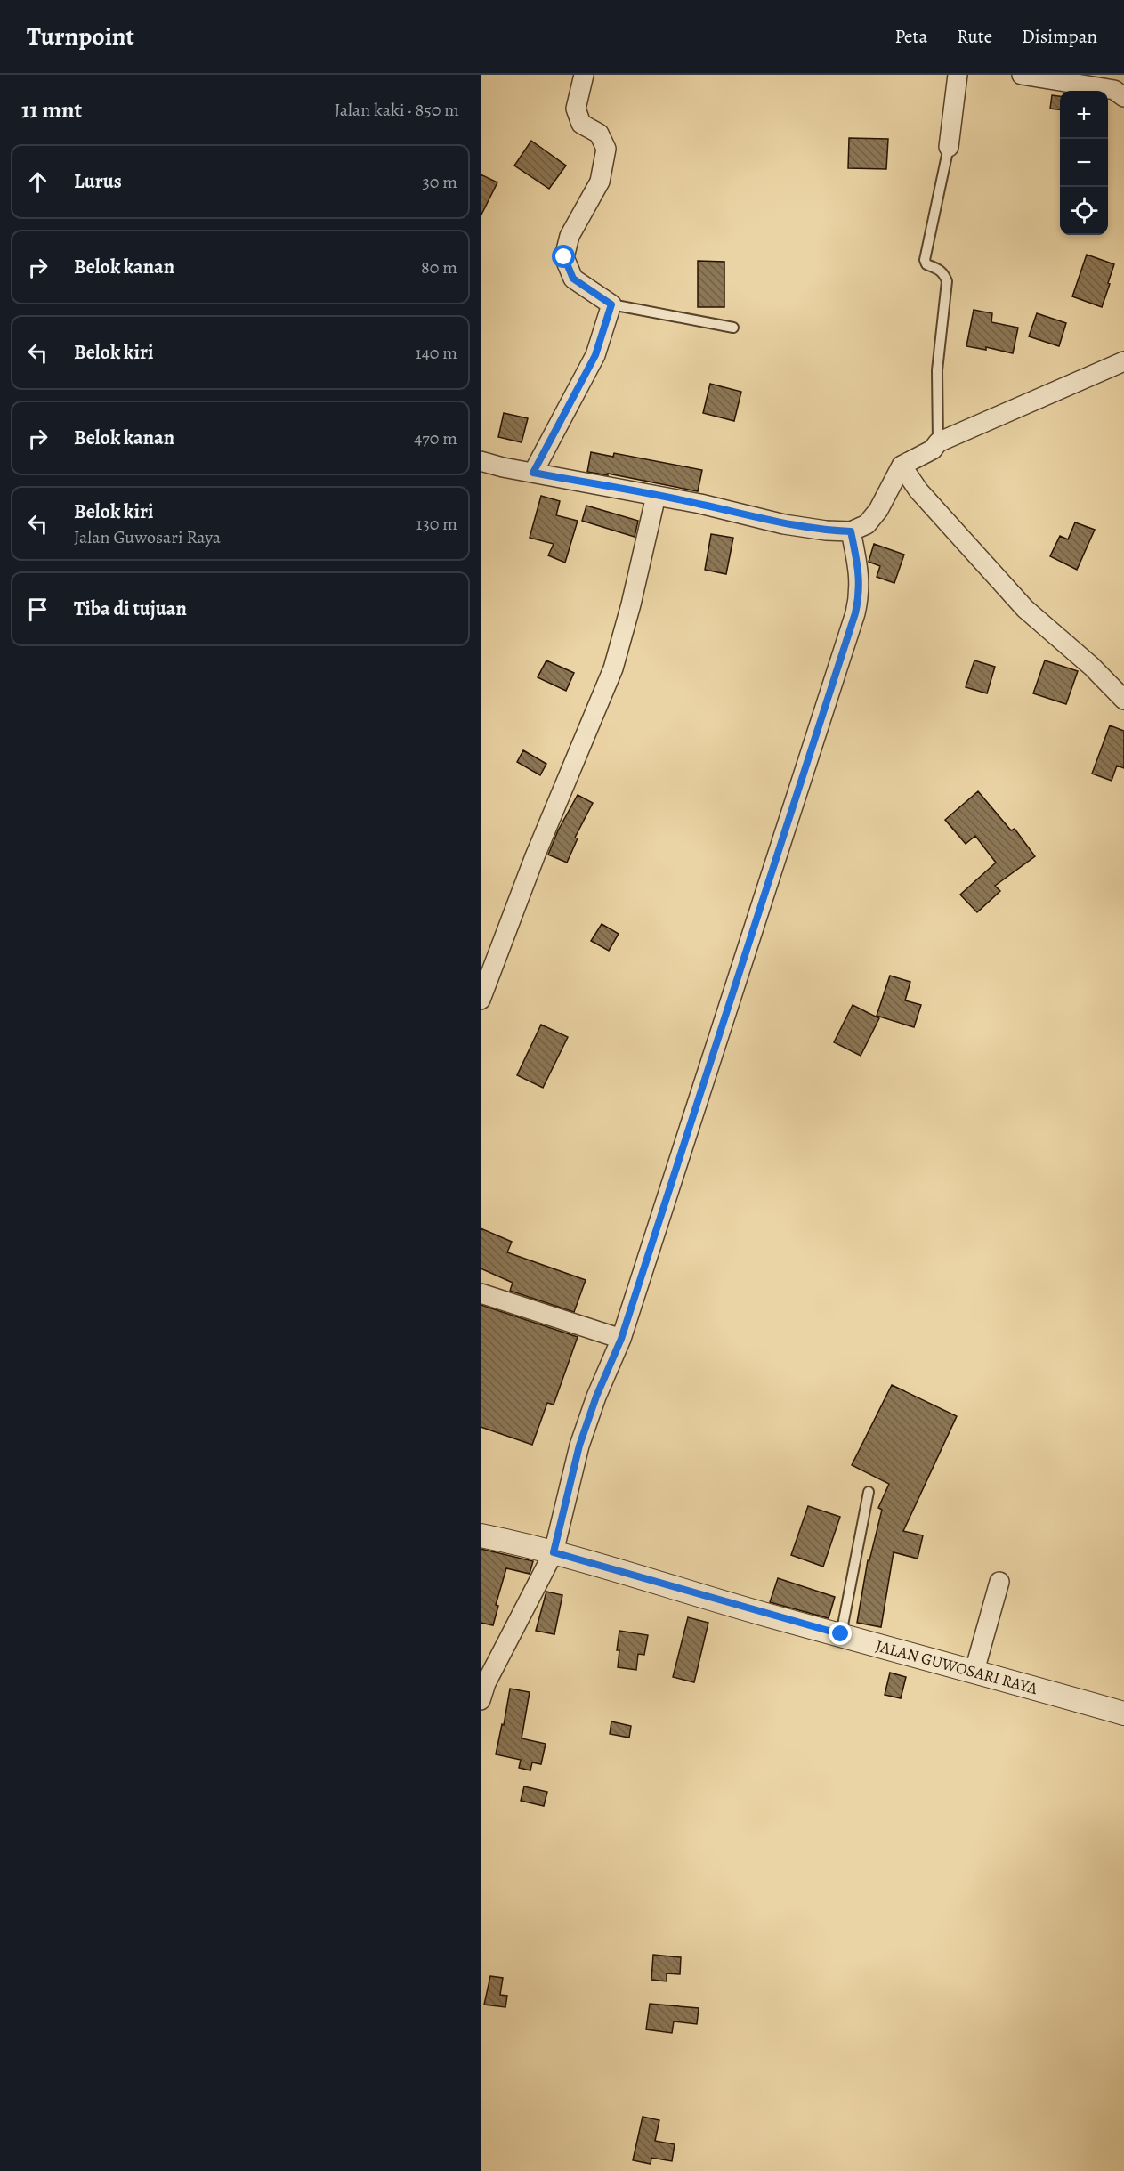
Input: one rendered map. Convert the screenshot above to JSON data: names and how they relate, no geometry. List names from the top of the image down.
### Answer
{
  "streets": {
    "street": ["JALAN GUWOSARI RAYA"]
  },
  "page": {
    "header": "Turnpoint",
    "nav": ["Peta", "Rute", "Disimpan"],
    "heading": ["11 mnt", "Jalan kaki · 850 m"],
    "map_buttons": ["+", "−"],
    "list": [
      ["Lurus", "30 m"],
      ["Belok kanan", "80 m"],
      ["Belok kiri", "140 m"],
      ["Belok kanan", "470 m"],
      ["Belok kiri", "Jalan Guwosari Raya", "130 m"],
      "Tiba di tujuan"
    ]
  }
}
